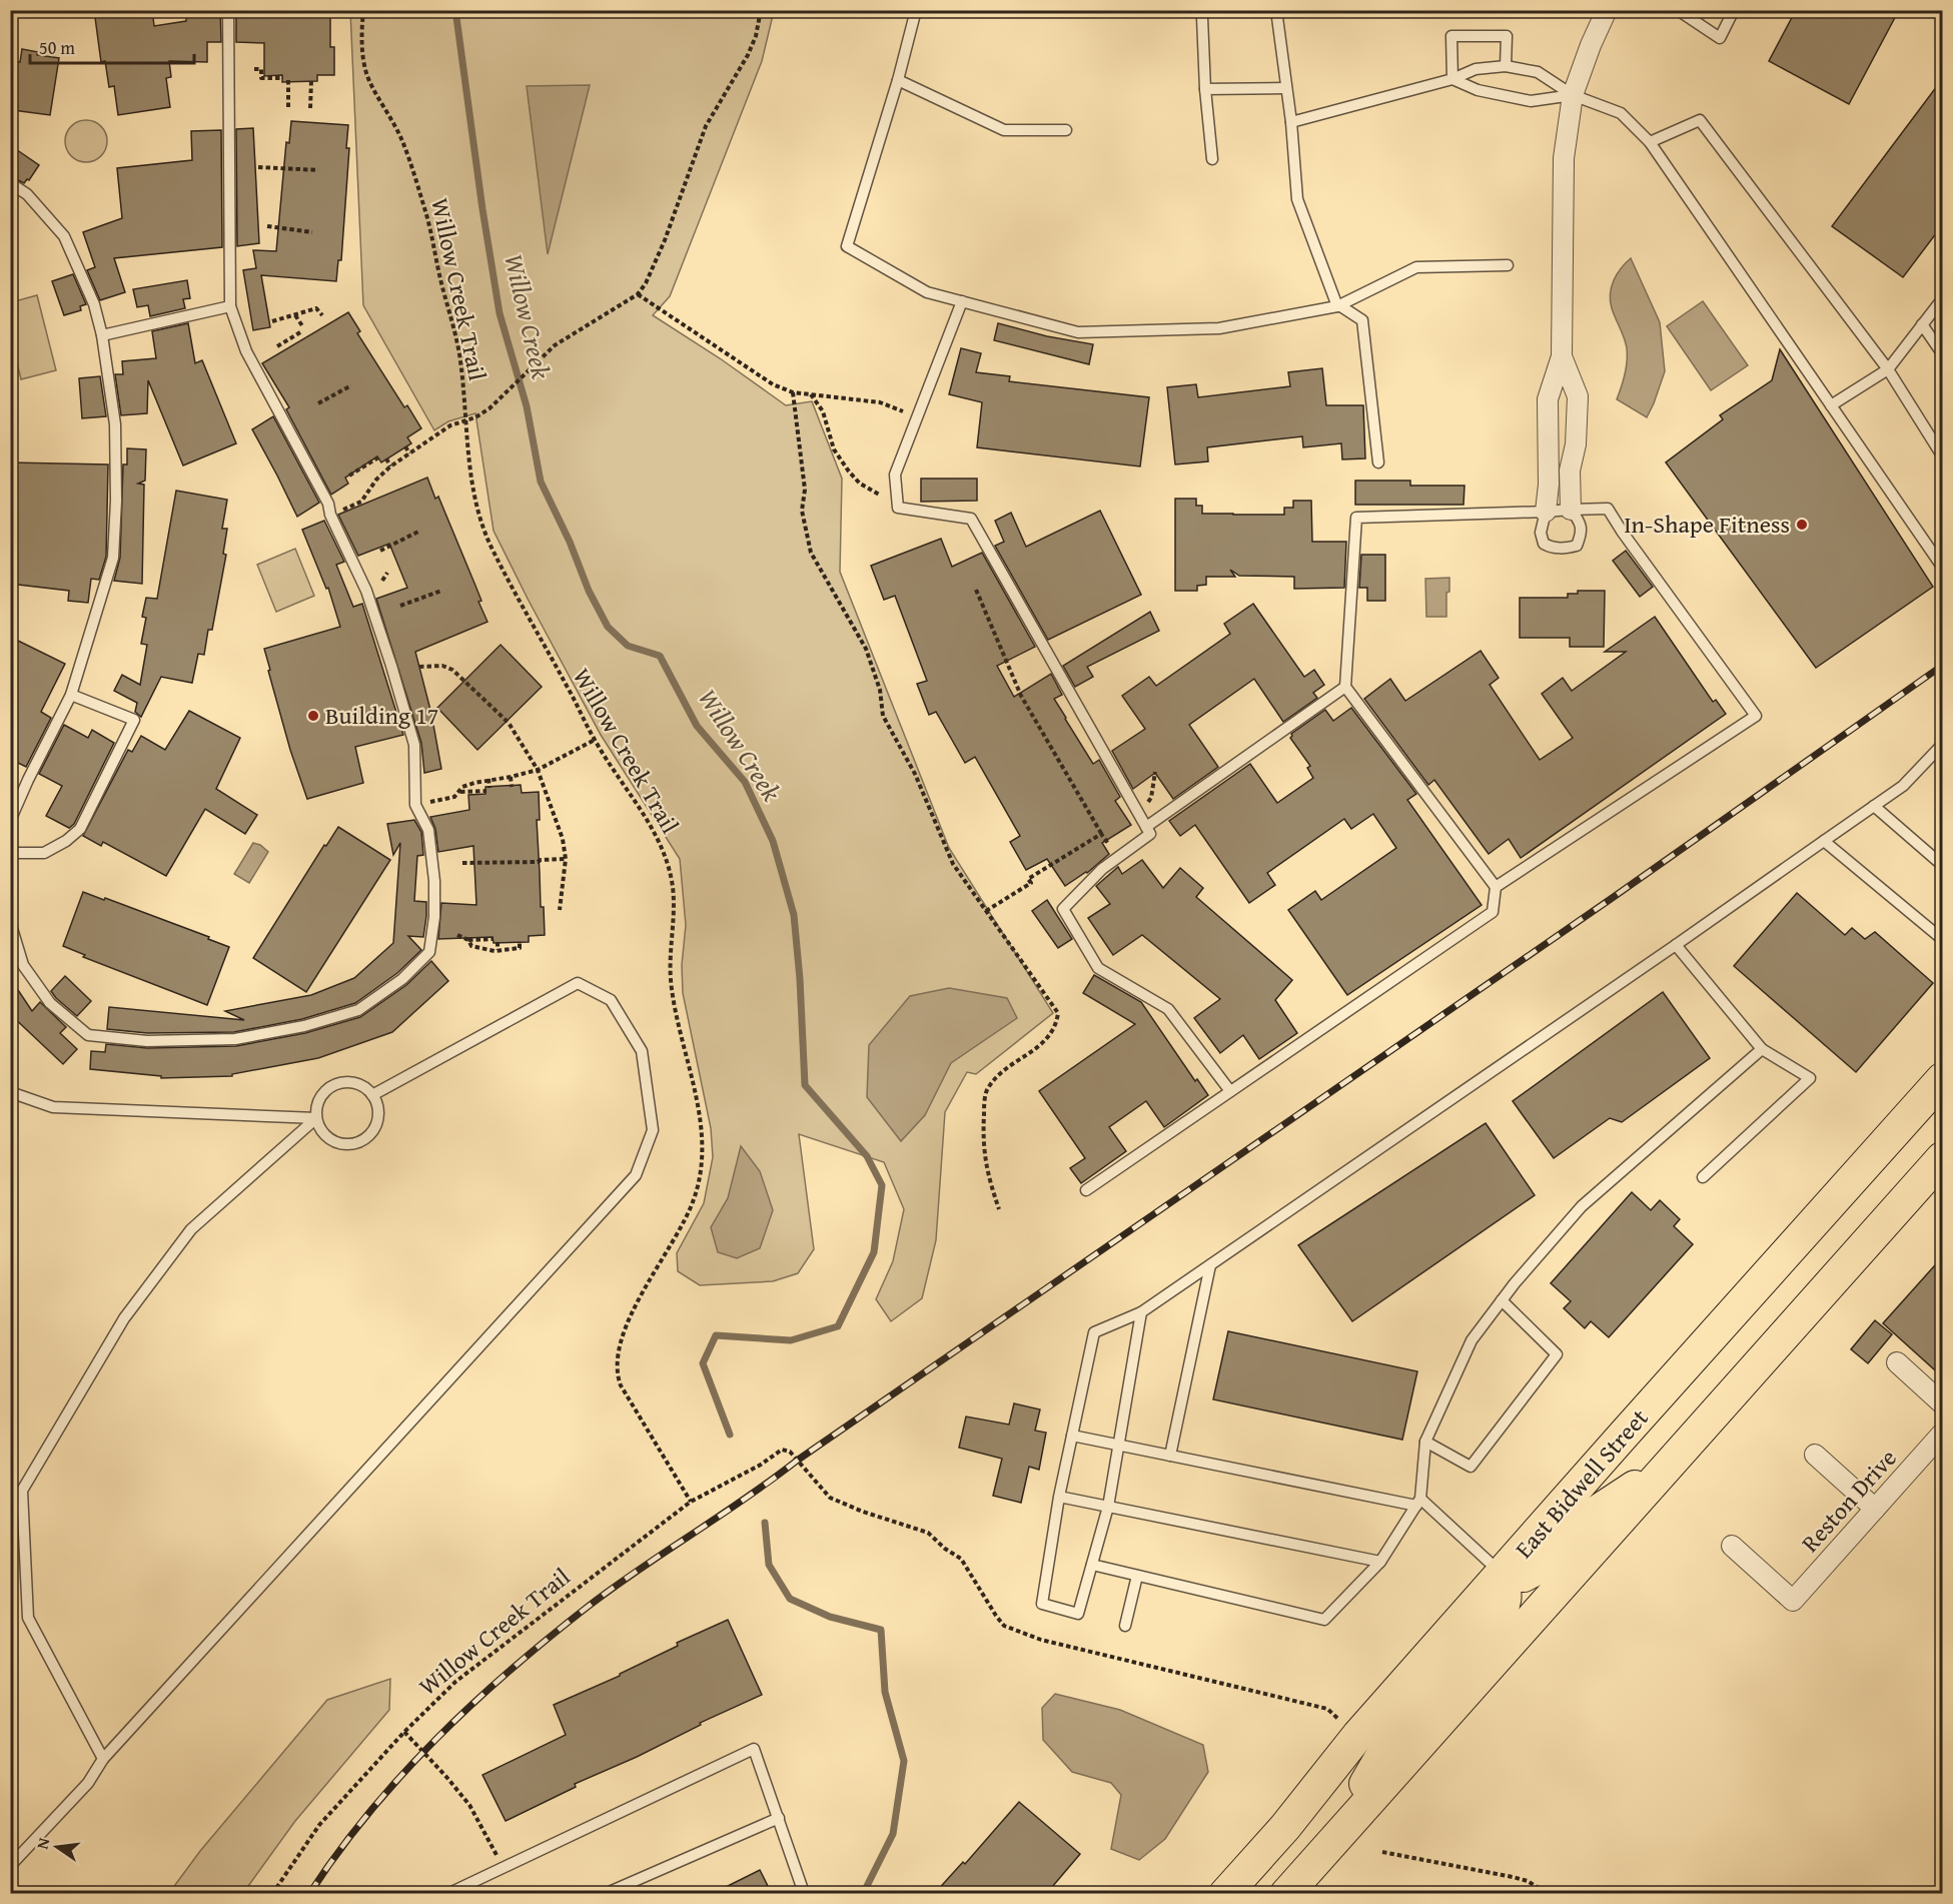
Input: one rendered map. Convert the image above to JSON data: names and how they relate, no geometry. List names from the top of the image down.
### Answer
{
  "streets": {
    "main road": ["East Bidwell Street"],
    "street": ["Reston Drive"],
    "path": ["Willow Creek Trail"]
  },
  "water": ["Willow Creek"],
  "places": ["In-Shape Fitness", "Building 17"],
  "scale_bar": "50 m",
  "north": "left"
}
